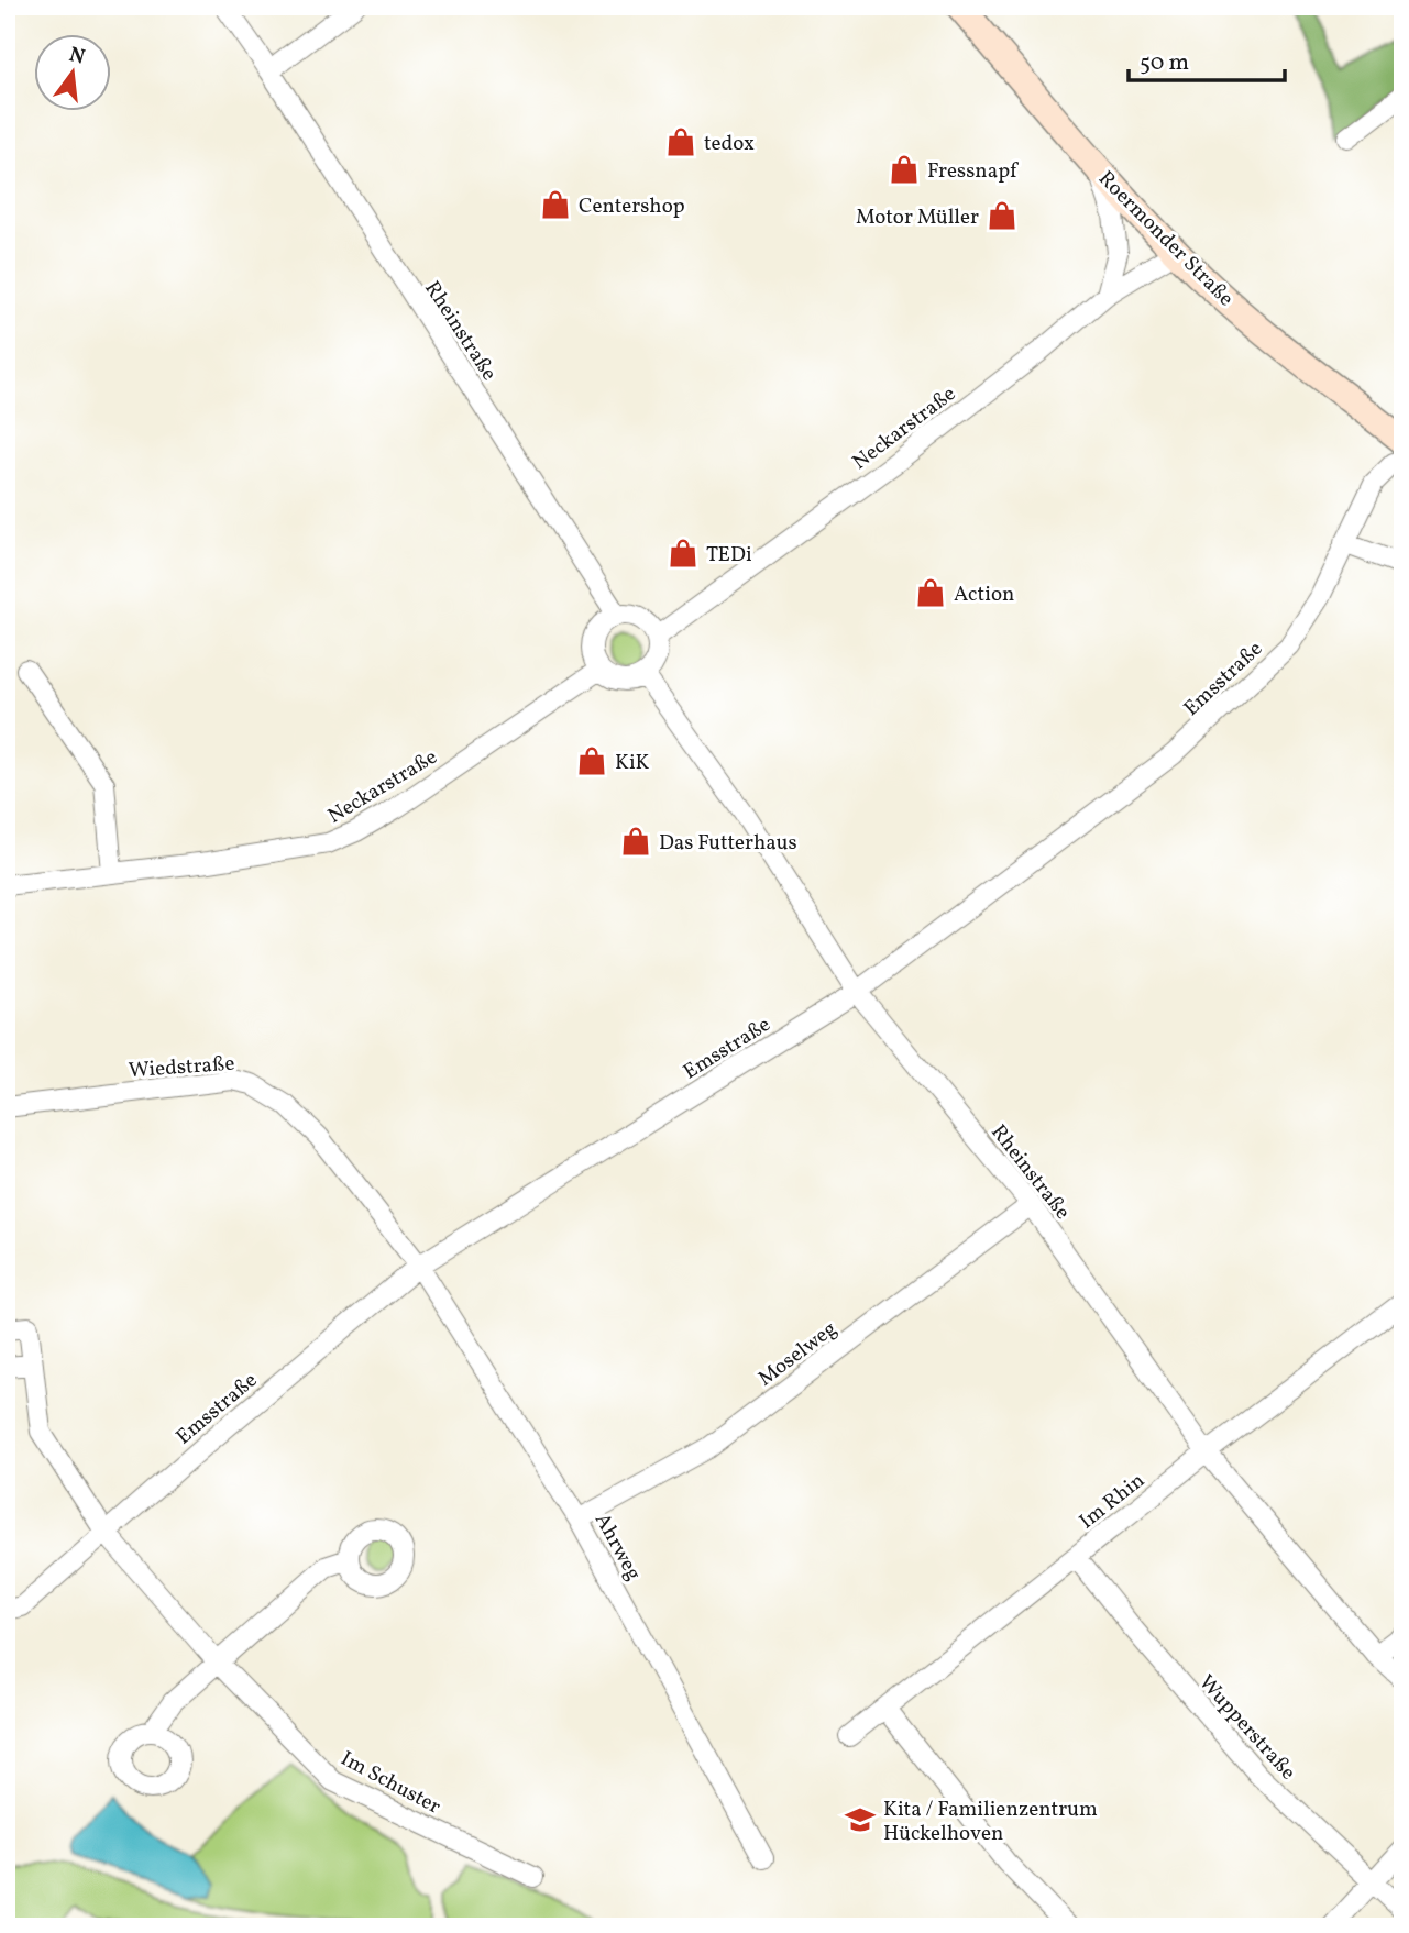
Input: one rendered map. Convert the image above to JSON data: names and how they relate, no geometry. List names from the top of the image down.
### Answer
{
  "streets": {
    "main road": ["Roermonder Straße"],
    "street": [
      "Rheinstraße",
      "Neckarstraße",
      "Emsstraße",
      "Wiedstraße",
      "Moselweg",
      "Im Rhin",
      "Ahrweg",
      "Wupperstraße",
      "Im Schuster"
    ]
  },
  "crossings": [
    ["Roermonder Straße", "Neckarstraße"],
    ["Rheinstraße", "Neckarstraße"],
    ["Rheinstraße", "Emsstraße"],
    ["Rheinstraße", "Moselweg"],
    ["Rheinstraße", "Im Rhin"],
    ["Emsstraße", "Wiedstraße"],
    ["Emsstraße", "Ahrweg"],
    ["Emsstraße", "Im Schuster"],
    ["Wiedstraße", "Ahrweg"],
    ["Moselweg", "Ahrweg"],
    ["Im Rhin", "Wupperstraße"]
  ],
  "places": {
    "shop": [
      "tedox",
      "Fressnapf",
      "Centershop",
      "Motor Müller",
      "TEDi",
      "Action",
      "KiK",
      "Das Futterhaus"
    ],
    "school or university": ["Kita / Familienzentrum Hückelhoven"]
  },
  "scale_bar": "50 m",
  "north": "top"
}
